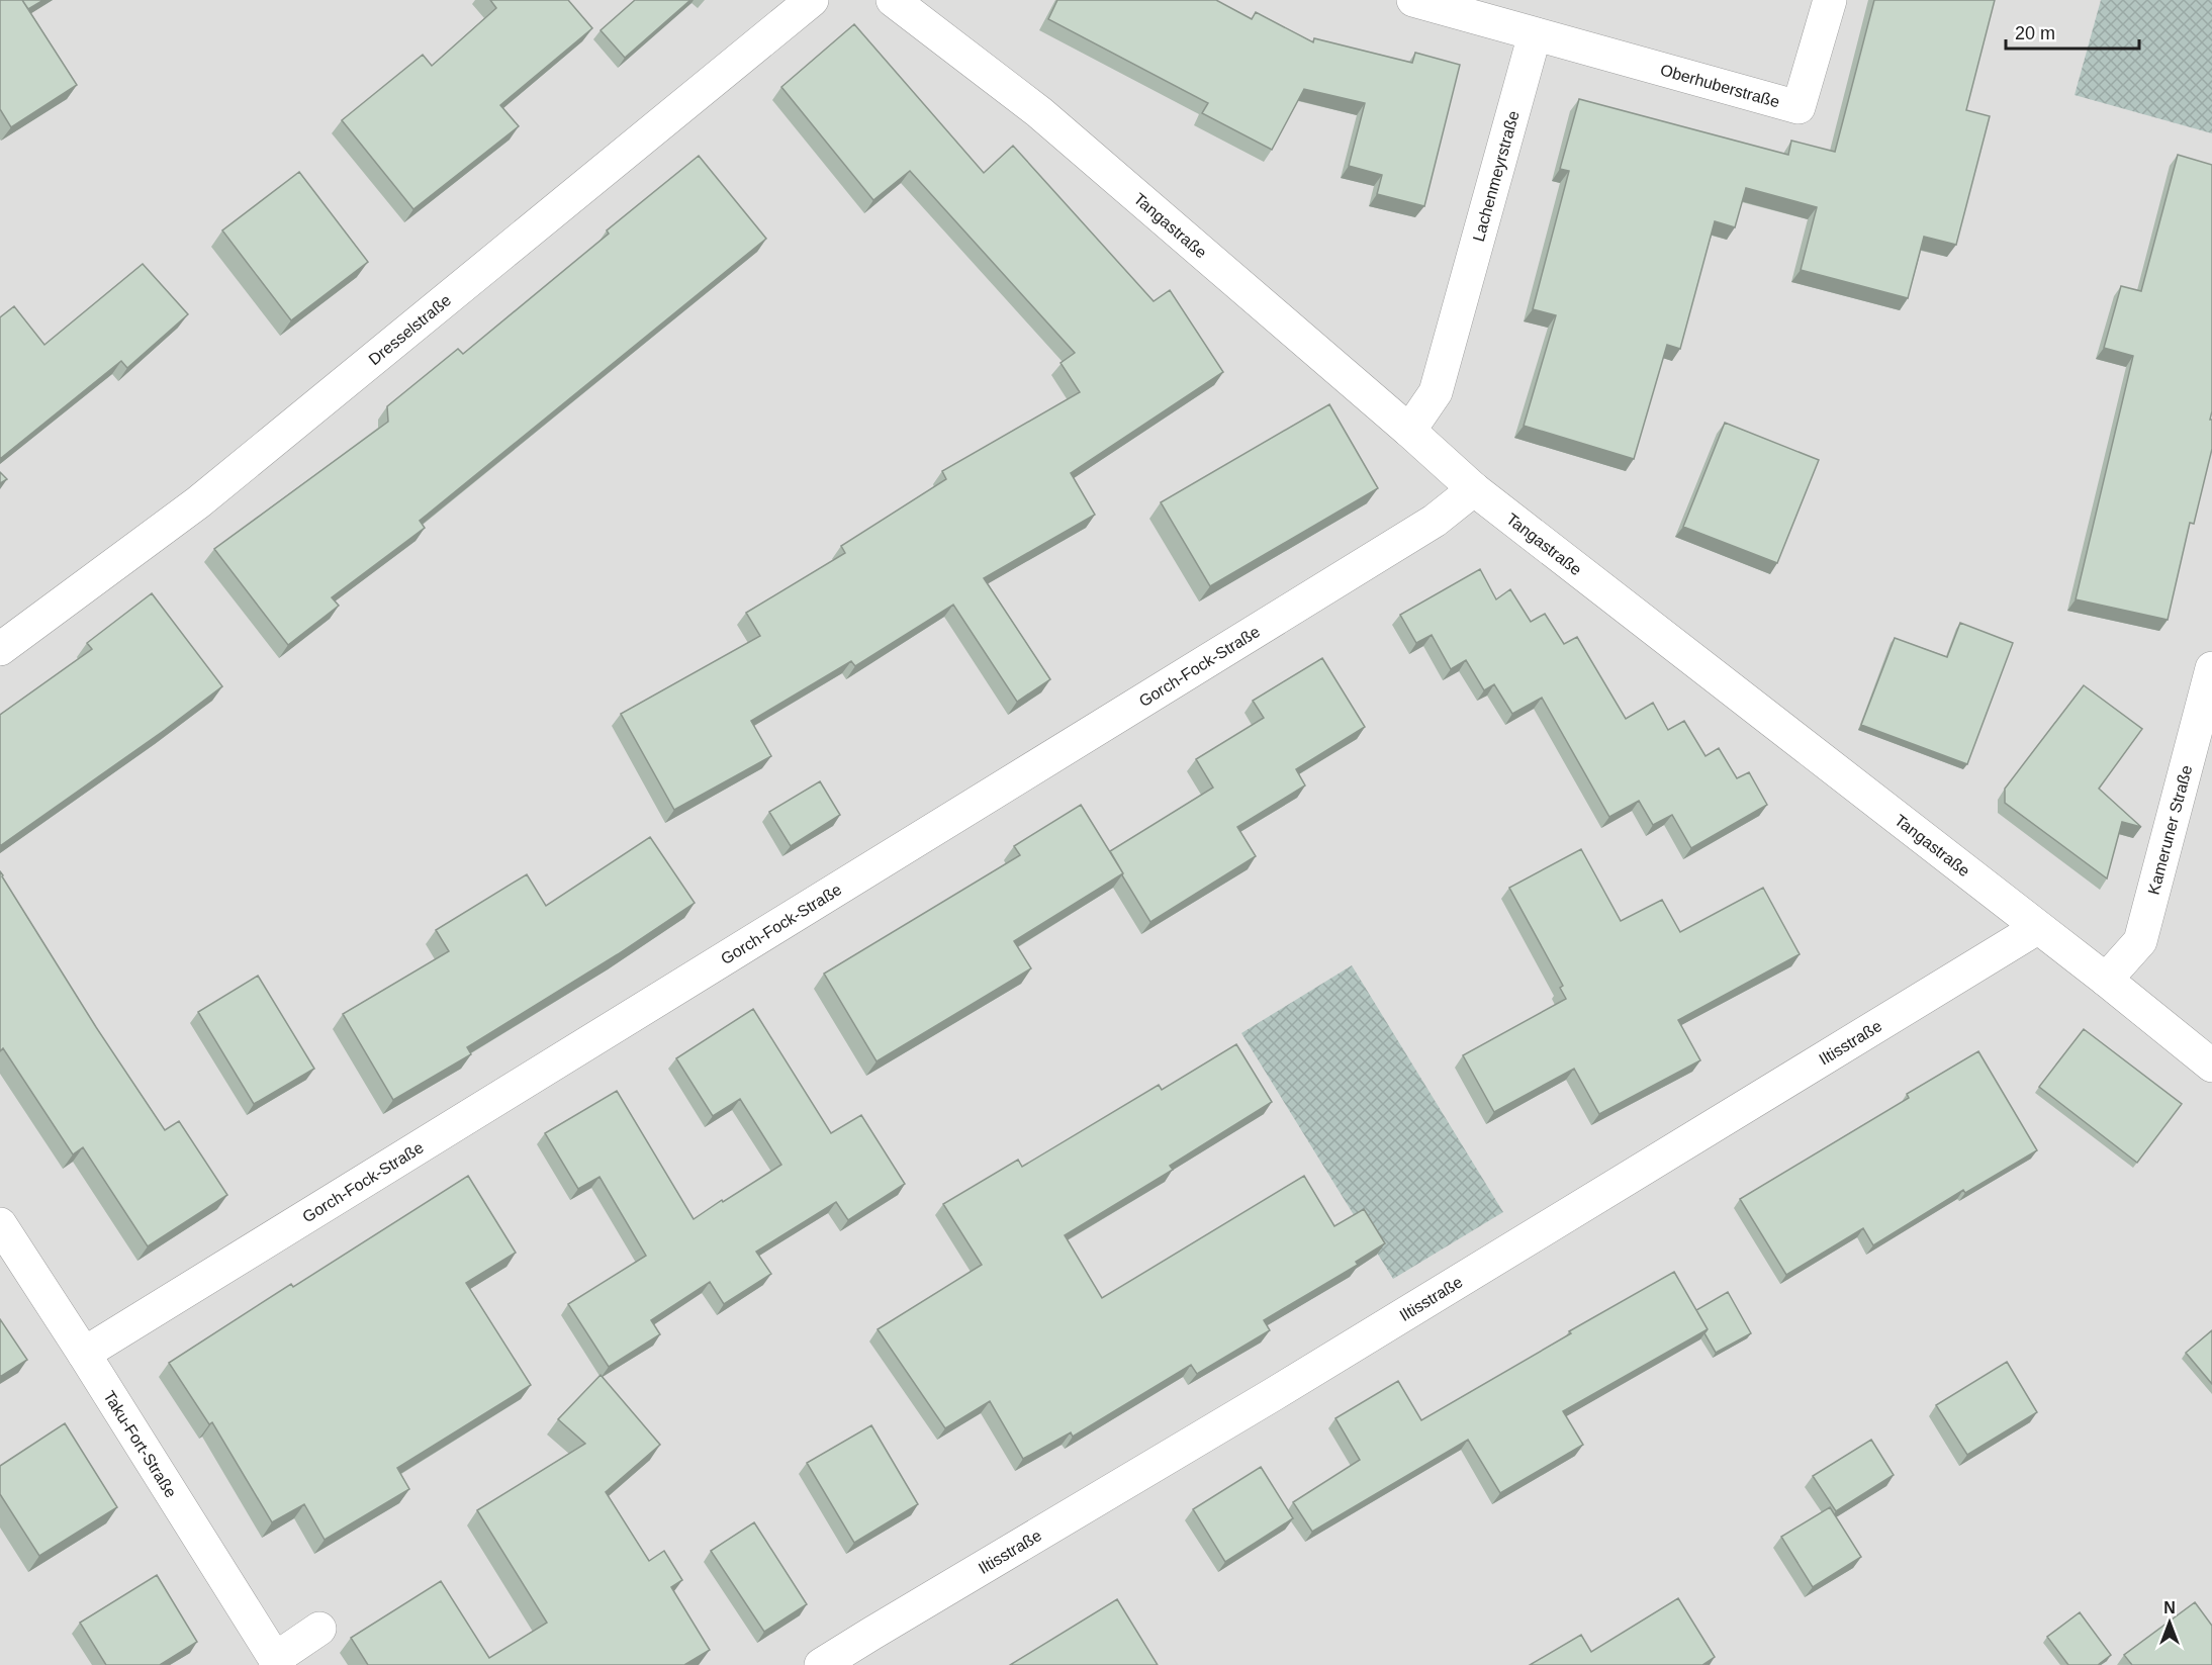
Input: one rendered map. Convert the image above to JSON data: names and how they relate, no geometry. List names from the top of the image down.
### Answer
{
  "streets": {
    "street": [
      "Oberhuberstraße",
      "Lachenmeyrstraße",
      "Tangastraße",
      "Dresselstraße",
      "Gorch-Fock-Straße",
      "Kameruner Straße",
      "Iltisstraße",
      "Taku-Fort-Straße"
    ]
  },
  "crossings": [
    ["Oberhuberstraße", "Lachenmeyrstraße"],
    ["Lachenmeyrstraße", "Tangastraße"],
    ["Tangastraße", "Gorch-Fock-Straße"],
    ["Tangastraße", "Kameruner Straße"],
    ["Tangastraße", "Iltisstraße"],
    ["Gorch-Fock-Straße", "Taku-Fort-Straße"]
  ],
  "scale_bar": "20 m",
  "north": "top"
}
